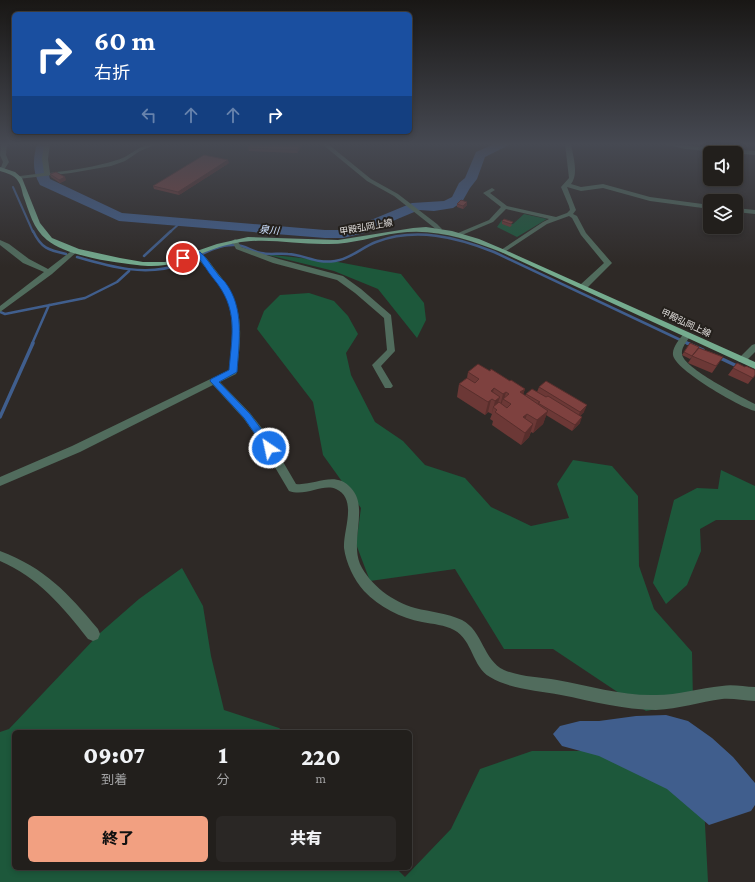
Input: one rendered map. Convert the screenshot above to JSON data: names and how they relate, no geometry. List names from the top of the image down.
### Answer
{
  "streets": {
    "main road": ["甲殿弘岡上線"]
  },
  "water": ["泉川"],
  "page": {
    "turn": ["60 m", "右折"],
    "eta": [
      "09:07",
      "到着",
      "1",
      "分",
      "220",
      "m"
    ],
    "buttons": ["終了", "共有"]
  }
}
